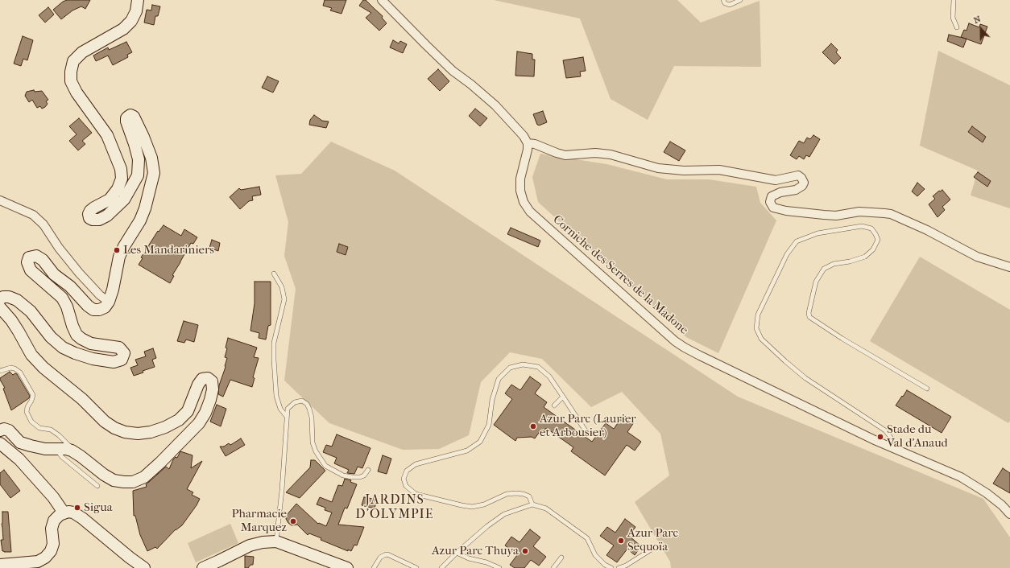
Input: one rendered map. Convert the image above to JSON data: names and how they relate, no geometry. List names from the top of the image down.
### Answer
{
  "streets": {
    "street": ["Corniche des Serres de la Madone"]
  },
  "districts": ["JARDINS D'OLYMPIE"],
  "places": [
    "Les Mandariniers",
    "Azur Parc (Laurier et Arbousier)",
    "Stade du Val d'Anaud",
    "Sigua",
    "Pharmacie Marquez",
    "Azur Parc Sequoïa",
    "Azur Parc Thuya"
  ],
  "north": "top"
}
